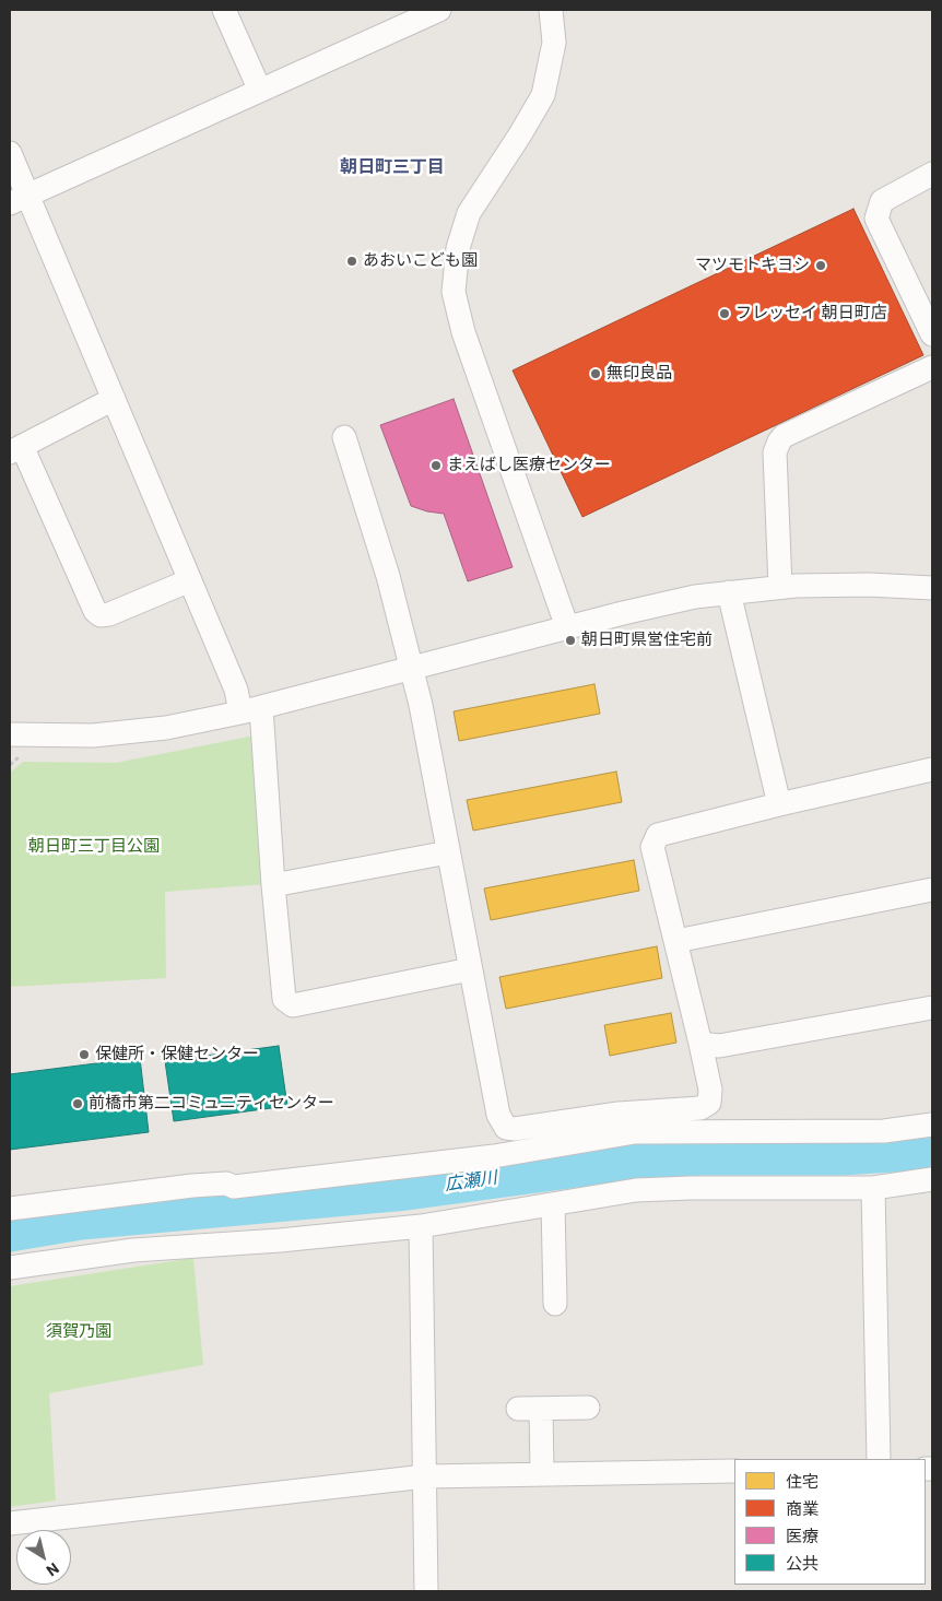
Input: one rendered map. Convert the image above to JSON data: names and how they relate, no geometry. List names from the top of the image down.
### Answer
{
  "districts": ["朝日町三丁目"],
  "water": ["広瀬川"],
  "parks": ["朝日町三丁目公園", "須賀乃園"],
  "places": [
    "あおいこども園",
    "マツモトキヨシ",
    "フレッセイ 朝日町店",
    "無印良品",
    "まえばし医療センター",
    "朝日町県営住宅前",
    "保健所・保健センター",
    "前橋市第二コミュニティセンター"
  ],
  "legend": [
    "住宅",
    "商業",
    "医療",
    "公共"
  ],
  "north": "bottom right"
}
